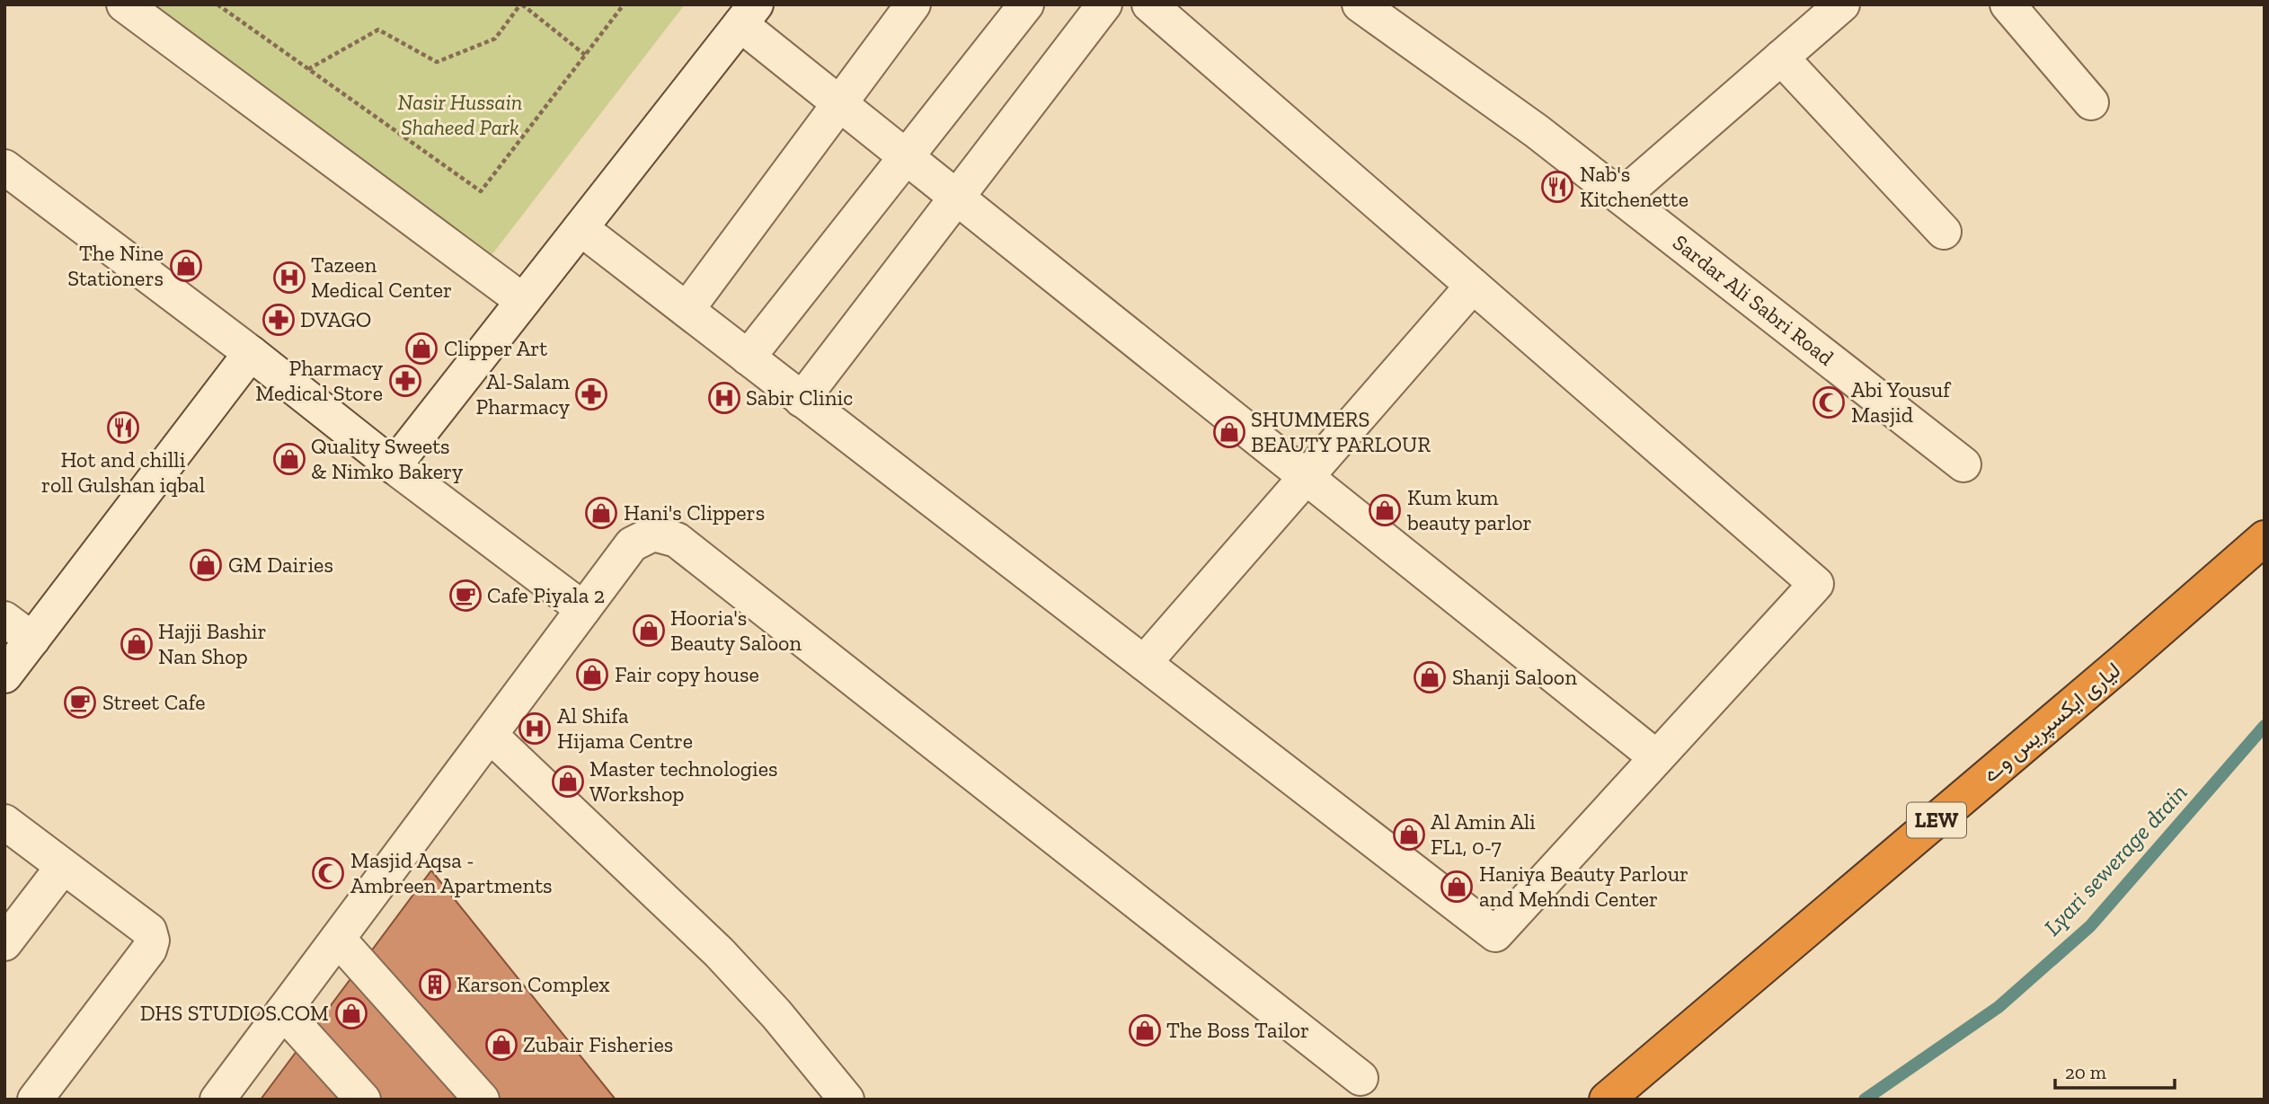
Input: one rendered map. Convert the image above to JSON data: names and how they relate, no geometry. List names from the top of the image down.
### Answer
{
  "streets": {
    "highway": ["لیاری ایکسپریس وے", "LEW"],
    "street": ["Sardar Ali Sabri Road"]
  },
  "water": ["Lyari sewerage drain"],
  "parks": ["Nasir Hussain Shaheed Park"],
  "places": {
    "restaurant": ["Nab's Kitchenette", "Hot and chilli roll Gulshan iqbal"],
    "shop": [
      "The Nine Stationers",
      "Clipper Art",
      "SHUMMERS BEAUTY PARLOUR",
      "Quality Sweets & Nimko Bakery",
      "Kum kum beauty parlor",
      "Hani's Clippers",
      "GM Dairies",
      "Hooria's Beauty Saloon",
      "Hajji Bashir Nan Shop",
      "Fair copy house",
      "Shanji Saloon",
      "Master technologies Workshop",
      "Al Amin Ali FL1, 0-7",
      "Haniya Beauty Parlour and Mehndi Center",
      "DHS STUDIOS.COM",
      "The Boss Tailor",
      "Zubair Fisheries"
    ],
    "hospital": ["Tazeen Medical Center", "Sabir Clinic", "Al Shifa Hijama Centre"],
    "pharmacy": ["DVAGO", "Pharmacy Medical Store", "Al-Salam Pharmacy"],
    "mosque": ["Abi Yousuf Masjid", "Masjid Aqsa - Ambreen Apartments"],
    "cafe": ["Cafe Piyala 2", "Street Cafe"],
    "building": ["Karson Complex"]
  },
  "scale_bar": "20 m"
}
